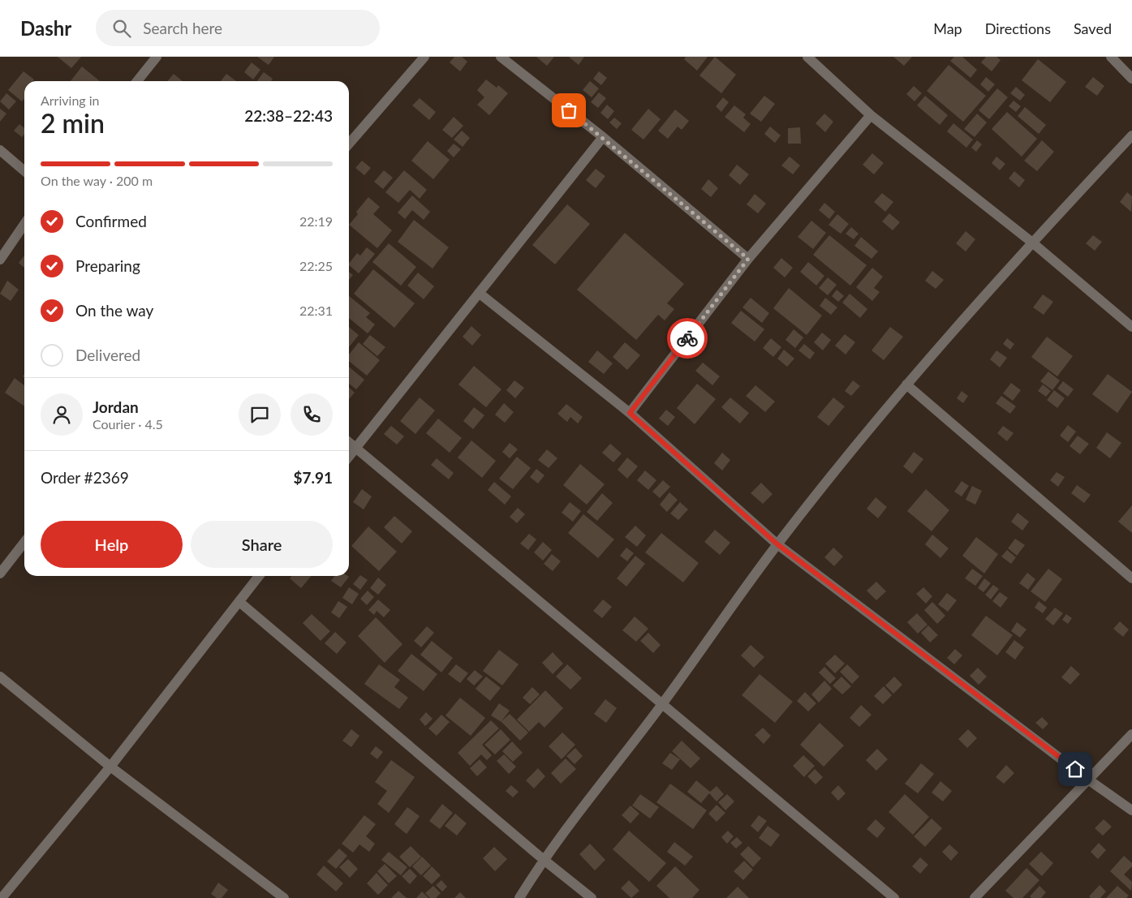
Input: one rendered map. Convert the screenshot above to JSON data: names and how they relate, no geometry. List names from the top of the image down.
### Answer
{
  "page": {
    "header": "Dashr",
    "search": "Search here",
    "nav": ["Map", "Directions", "Saved"],
    "heading": ["2 min", "Arriving in", "22:38–22:43"],
    "panel": [
      "Jordan",
      "Courier · 4.5",
      "Order #2369",
      "$7.91"
    ],
    "bar": "On the way · 200 m",
    "list": [
      ["Confirmed", "22:19"],
      ["Preparing", "22:25"],
      ["On the way", "22:31"],
      "Delivered"
    ],
    "buttons": ["Help", "Share"]
  }
}
